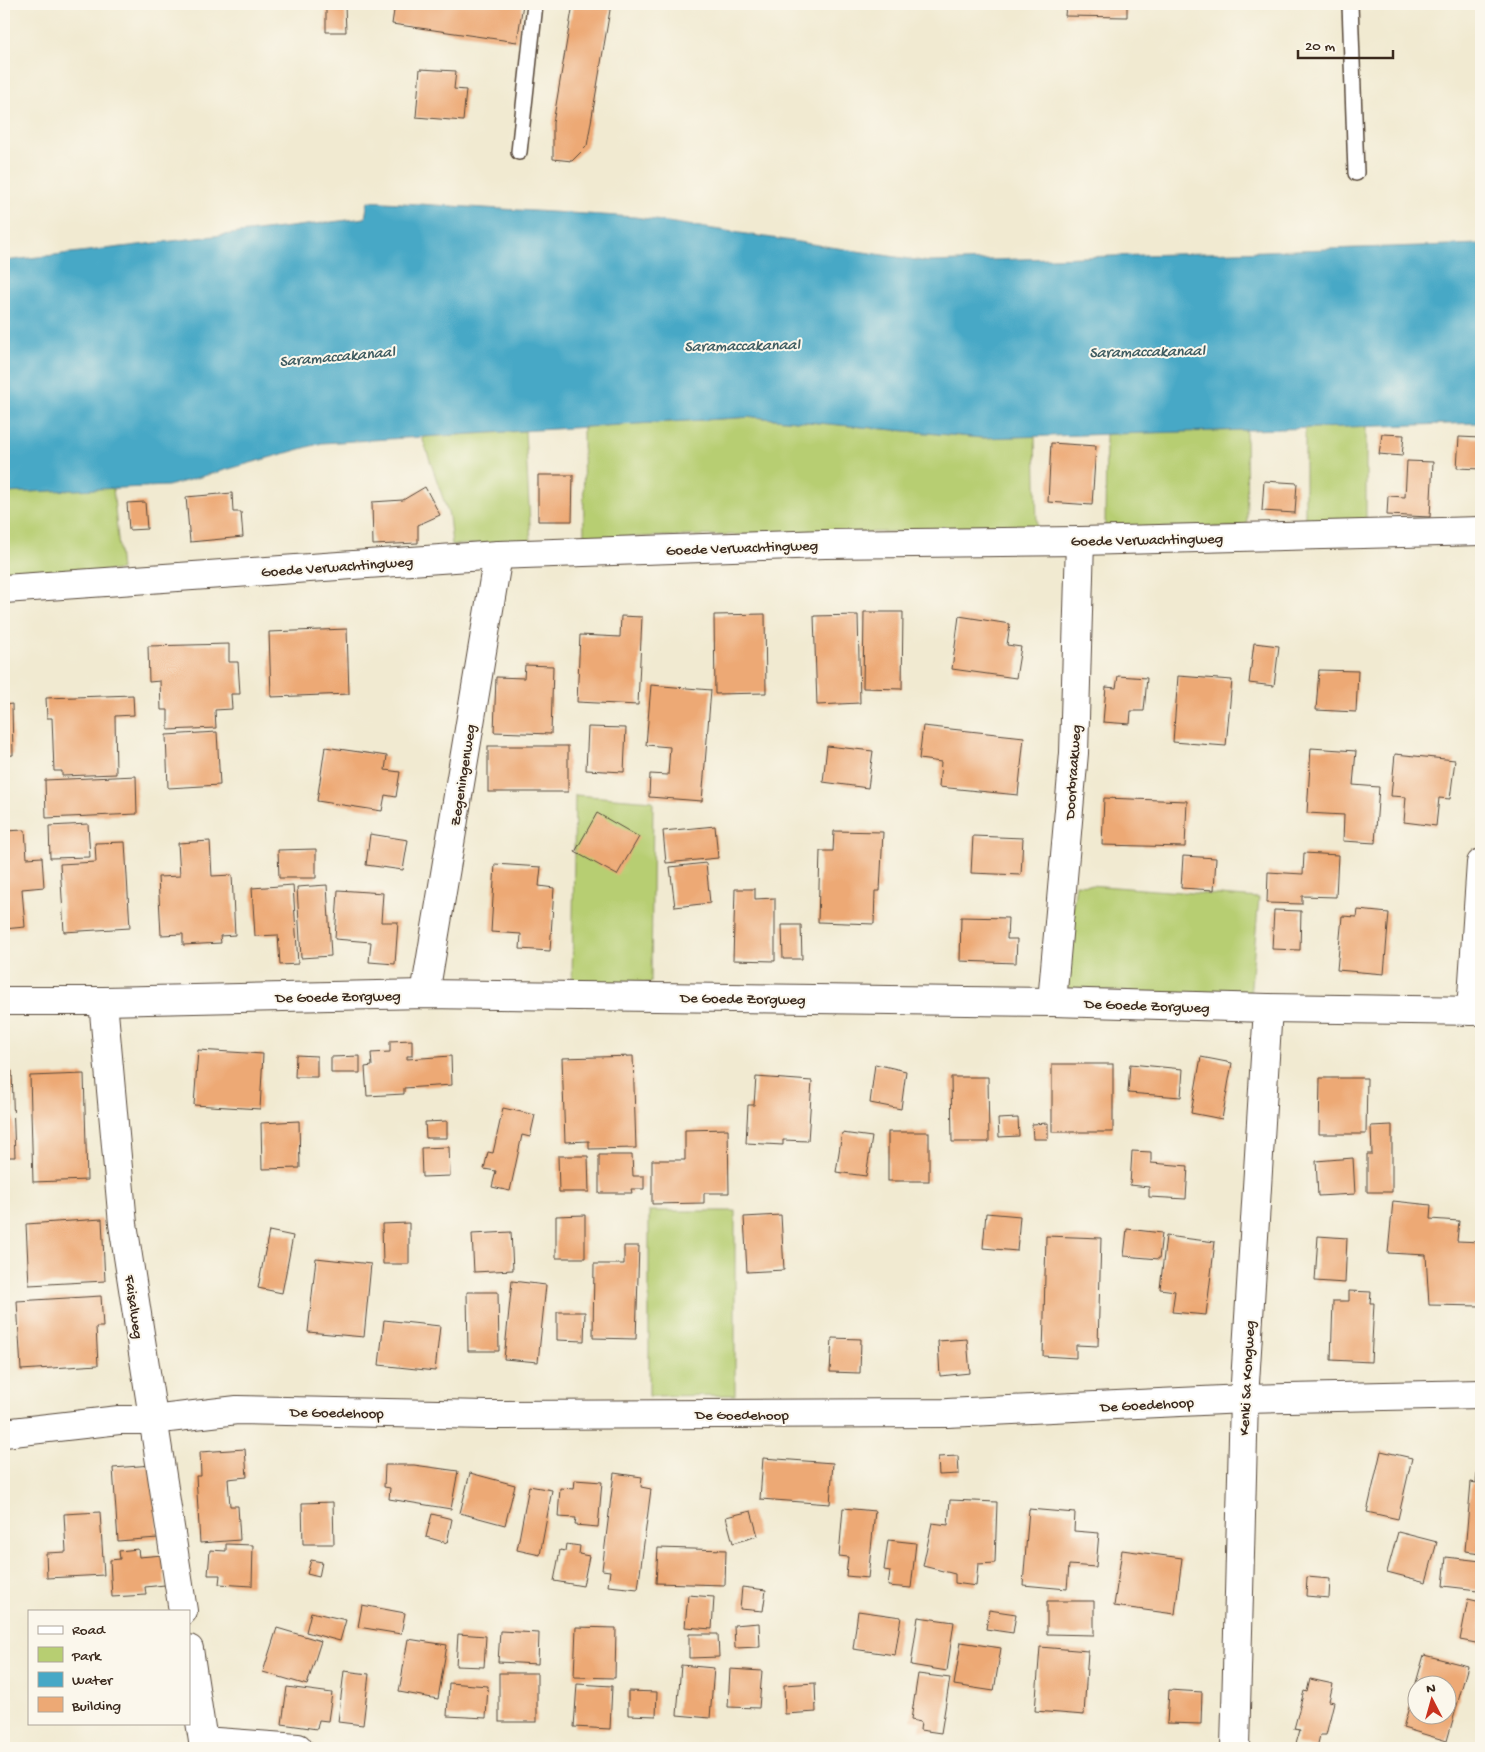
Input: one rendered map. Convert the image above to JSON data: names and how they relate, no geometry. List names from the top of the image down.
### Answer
{
  "streets": {
    "street": [
      "Goede Verwachtingweg",
      "Doorbraakweg",
      "Zegeningenweg",
      "De Goede Zorgweg",
      "Faisalweg",
      "Kenki Sa Kongweg",
      "De Goedehoop"
    ]
  },
  "crossings": [
    ["Goede Verwachtingweg", "Doorbraakweg"],
    ["Goede Verwachtingweg", "Zegeningenweg"],
    ["Doorbraakweg", "De Goede Zorgweg"],
    ["Zegeningenweg", "De Goede Zorgweg"],
    ["De Goede Zorgweg", "Faisalweg"],
    ["De Goede Zorgweg", "Kenki Sa Kongweg"],
    ["Faisalweg", "De Goedehoop"],
    ["Kenki Sa Kongweg", "De Goedehoop"]
  ],
  "water": ["Saramaccakanaal"],
  "legend": [
    "Road",
    "Park",
    "Water",
    "Building"
  ],
  "scale_bar": "20 m",
  "north": "top"
}
